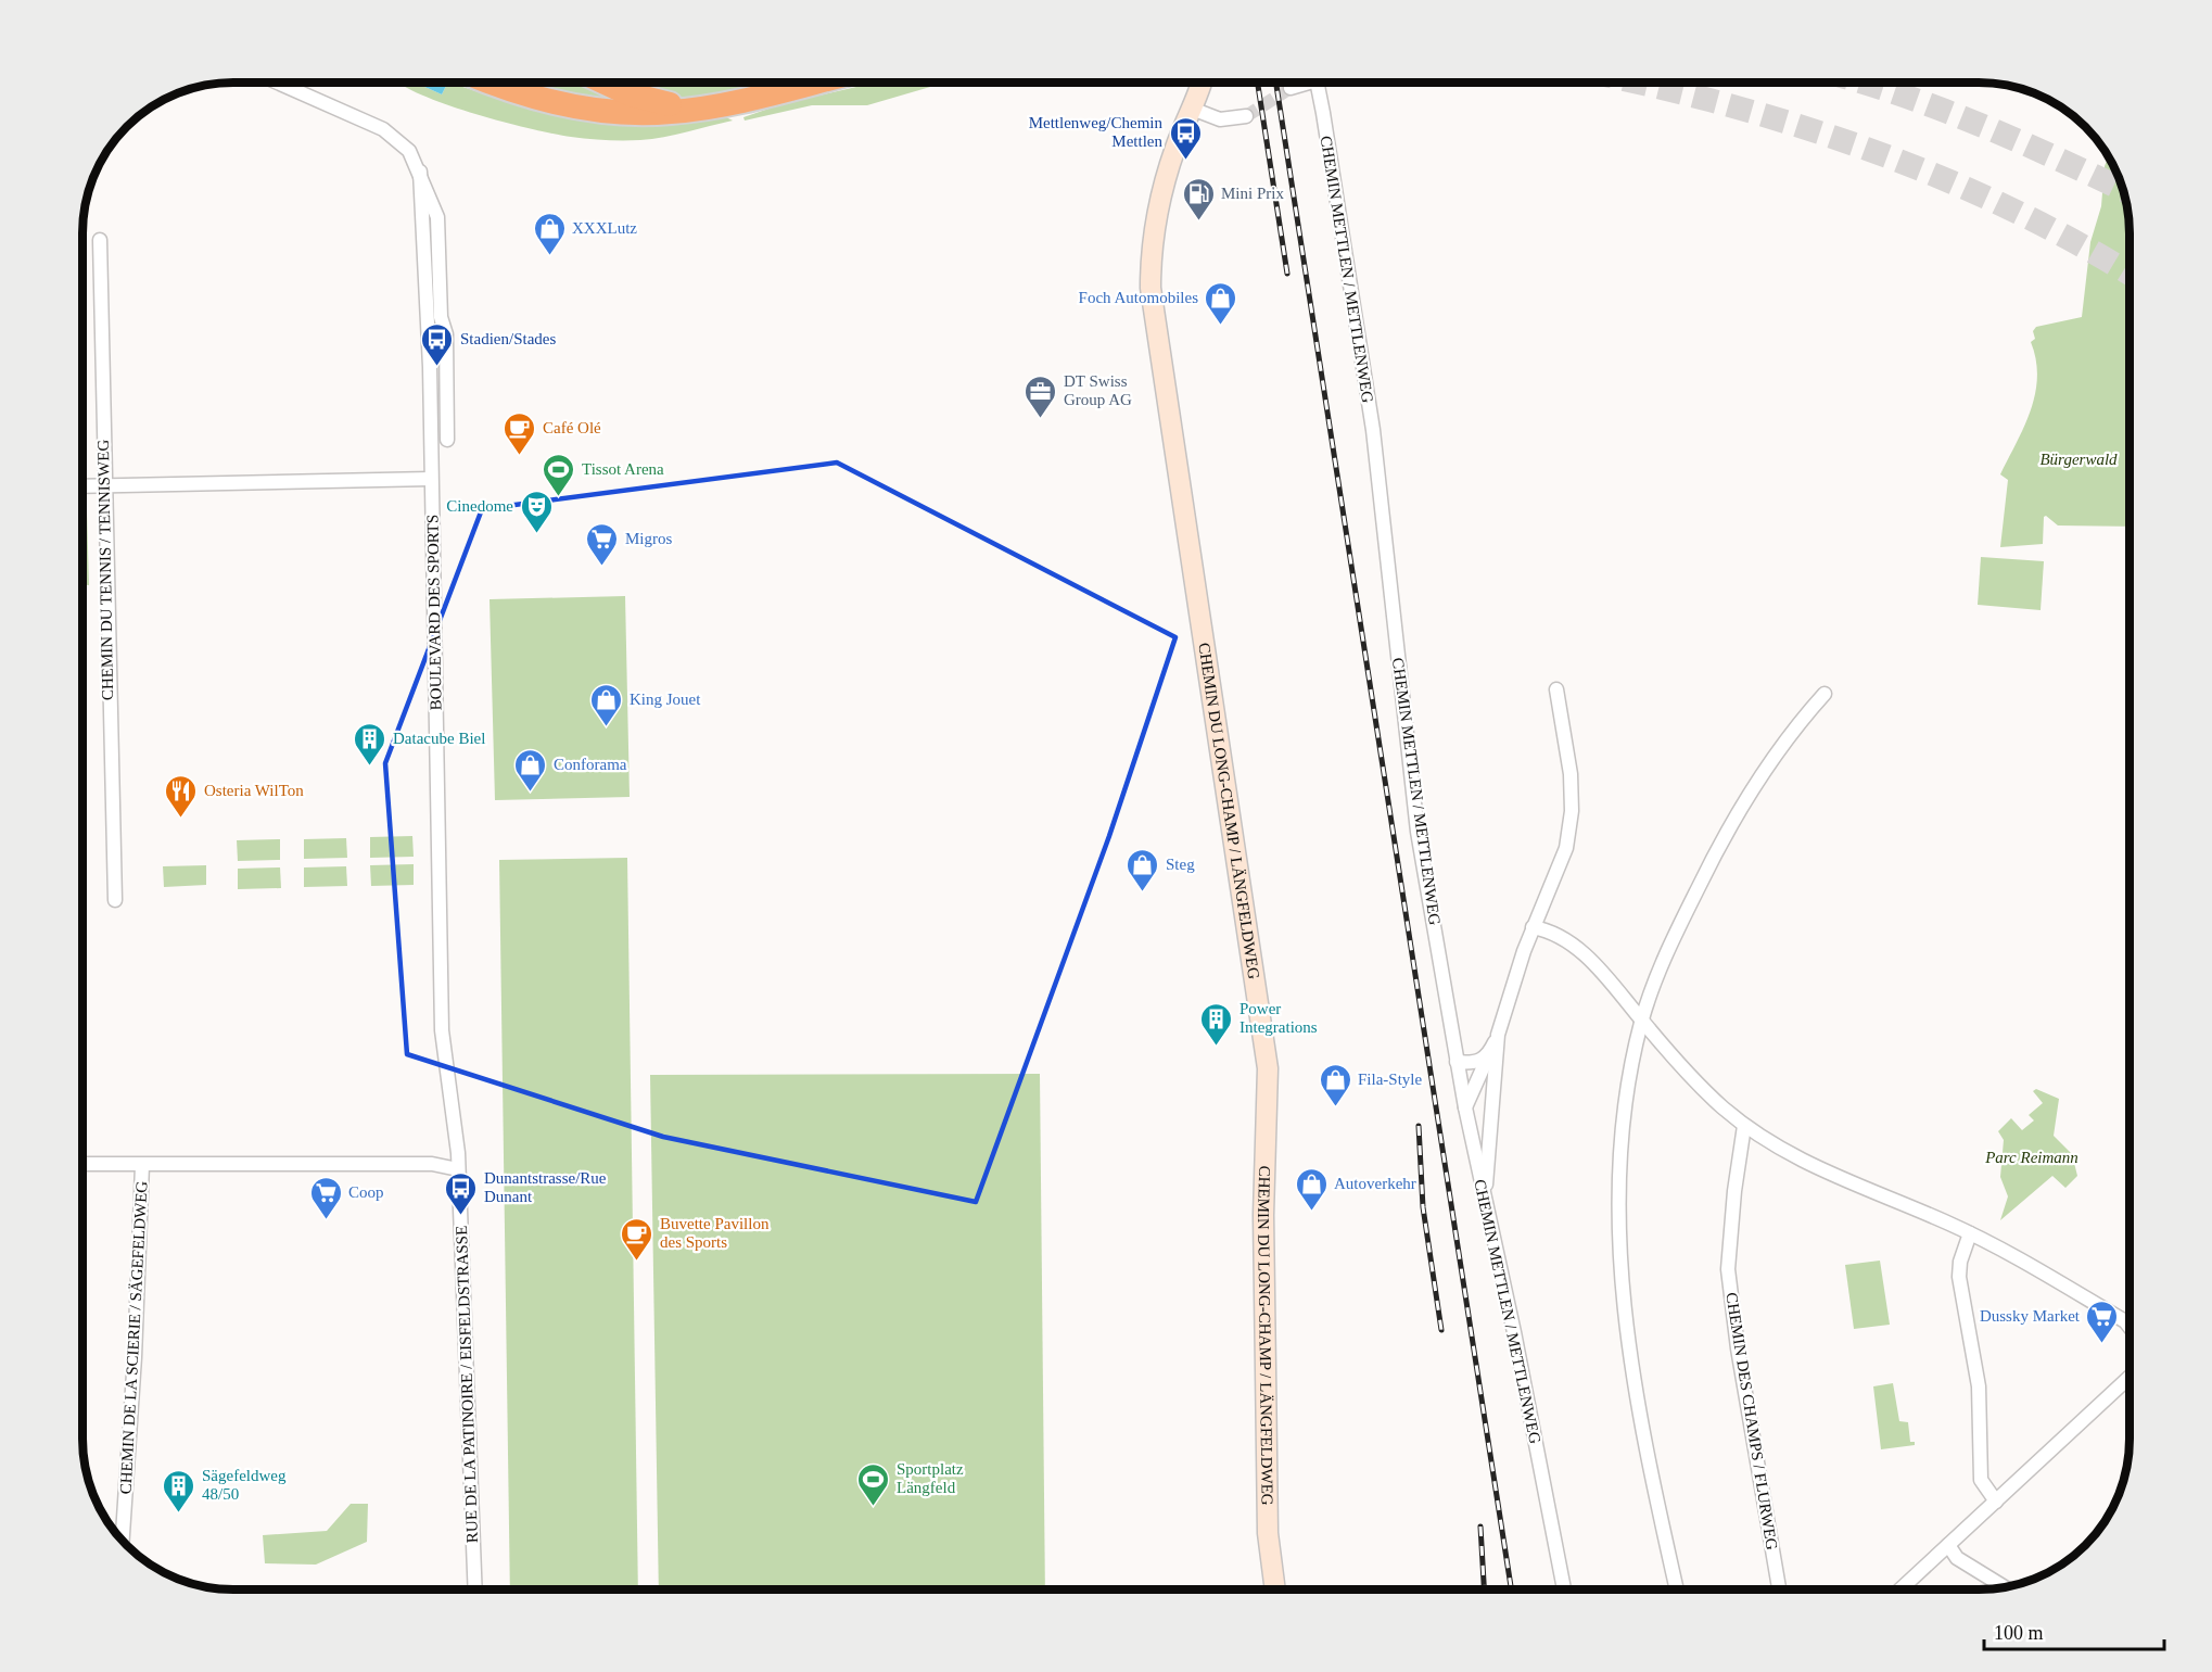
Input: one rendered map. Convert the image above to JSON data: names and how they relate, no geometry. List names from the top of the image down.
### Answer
{
  "streets": {
    "main road": ["CHEMIN DU LONG-CHAMP / LÄNGFELDWEG"],
    "street": [
      "CHEMIN METTLEN / METTLENWEG",
      "CHEMIN DU TENNIS / TENNISWEG",
      "BOULEVARD DES SPORTS",
      "CHEMIN DE LA SCIERIE / SÄGEFELDWEG",
      "RUE DE LA PATINOIRE / EISFELDSTRASSE",
      "CHEMIN DES CHAMPS / FLURWEG"
    ]
  },
  "crossings": [
    ["BOULEVARD DES SPORTS", "RUE DE LA PATINOIRE / EISFELDSTRASSE"]
  ],
  "parks": ["Bürgerwald", "Parc Reimann"],
  "places": {
    "bus stop": ["Mettlenweg/Chemin Mettlen", "Stadien/Stades", "Dunantstrasse/Rue Dunant"],
    "fuel station": ["Mini Prix"],
    "shop": [
      "XXXLutz",
      "Foch Automobiles",
      "King Jouet",
      "Conforama",
      "Steg",
      "Fila-Style",
      "Autoverkehr"
    ],
    "office": ["DT Swiss Group AG"],
    "cafe": ["Café Olé", "Buvette Pavillon des Sports"],
    "sports": ["Tissot Arena", "Sportplatz Längfeld"],
    "theatre": ["Cinedome"],
    "supermarket": ["Migros", "Coop", "Dussky Market"],
    "building": ["Datacube Biel", "Power Integrations", "Sägefeldweg 48/50"],
    "restaurant": ["Osteria WilTon"]
  },
  "scale_bar": "100 m"
}
